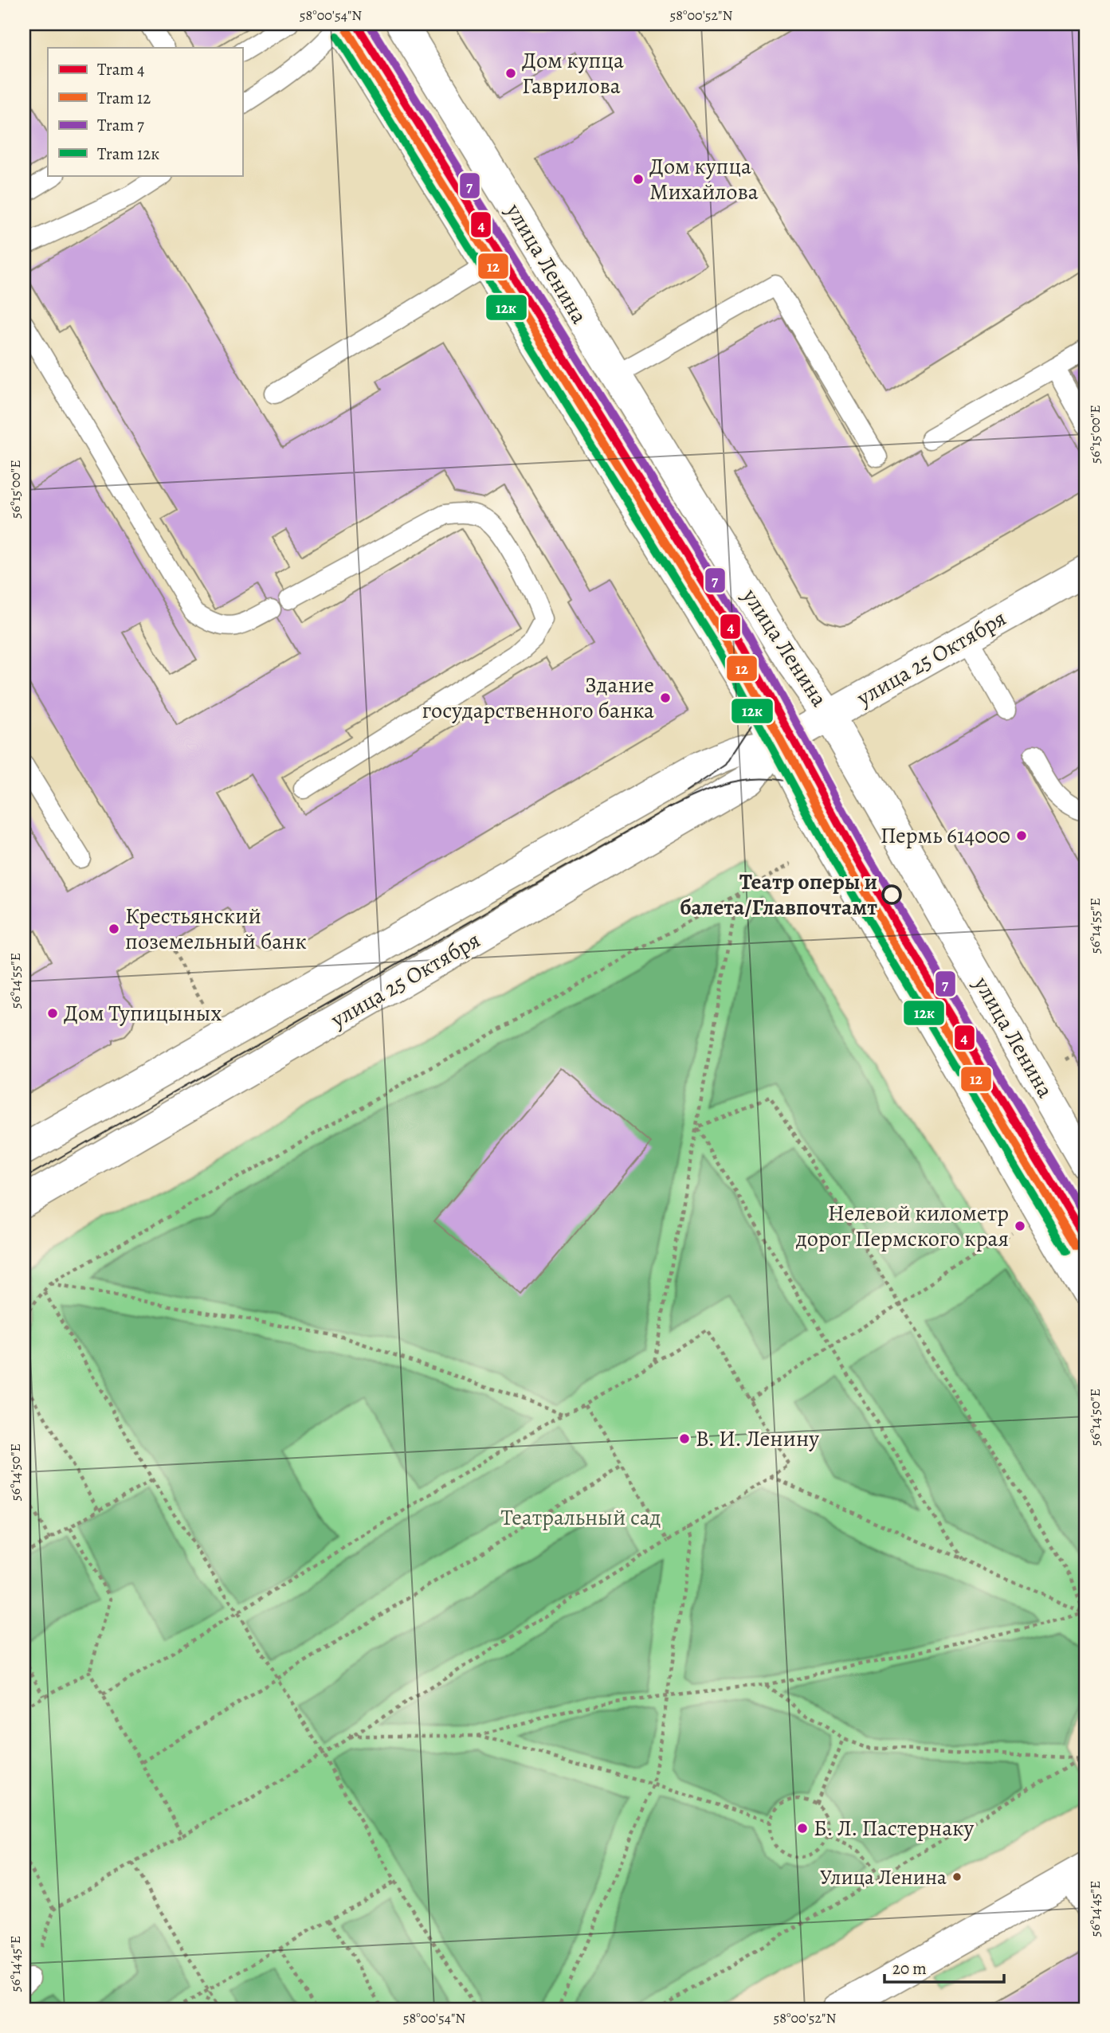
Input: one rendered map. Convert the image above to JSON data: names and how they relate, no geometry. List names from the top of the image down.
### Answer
{
  "streets": {
    "main road": ["улица Ленина", "улица 25 Октября"]
  },
  "crossings": [
    ["улица Ленина", "улица 25 Октября"]
  ],
  "parks": ["Театральный сад"],
  "places": [
    "Дом купца Гаврилова",
    "Дом купца Михайлова",
    "Здание государственного банка",
    "Пермь 614000",
    "Театр оперы и балета/Главпочтамт",
    "Крестьянский поземельный банк",
    "Дом Тупицыных",
    "Нелевой километр дорог Пермского края",
    "В. И. Ленину",
    "Б. Л. Пастернаку",
    "Улица Ленина"
  ],
  "lines": [
    "tram line 4",
    "tram line 7",
    "tram line 12",
    "tram line 12к"
  ],
  "legend": [
    "Tram 4",
    "Tram 12",
    "Tram 7",
    "Tram 12к"
  ],
  "scale_bar": "20 m",
  "coordinates": [
    "58°00'54\"N",
    "58°00'52\"N",
    "56°15'00\"E",
    "56°14'55\"E",
    "56°14'50\"E",
    "56°14'45\"E"
  ]
}
